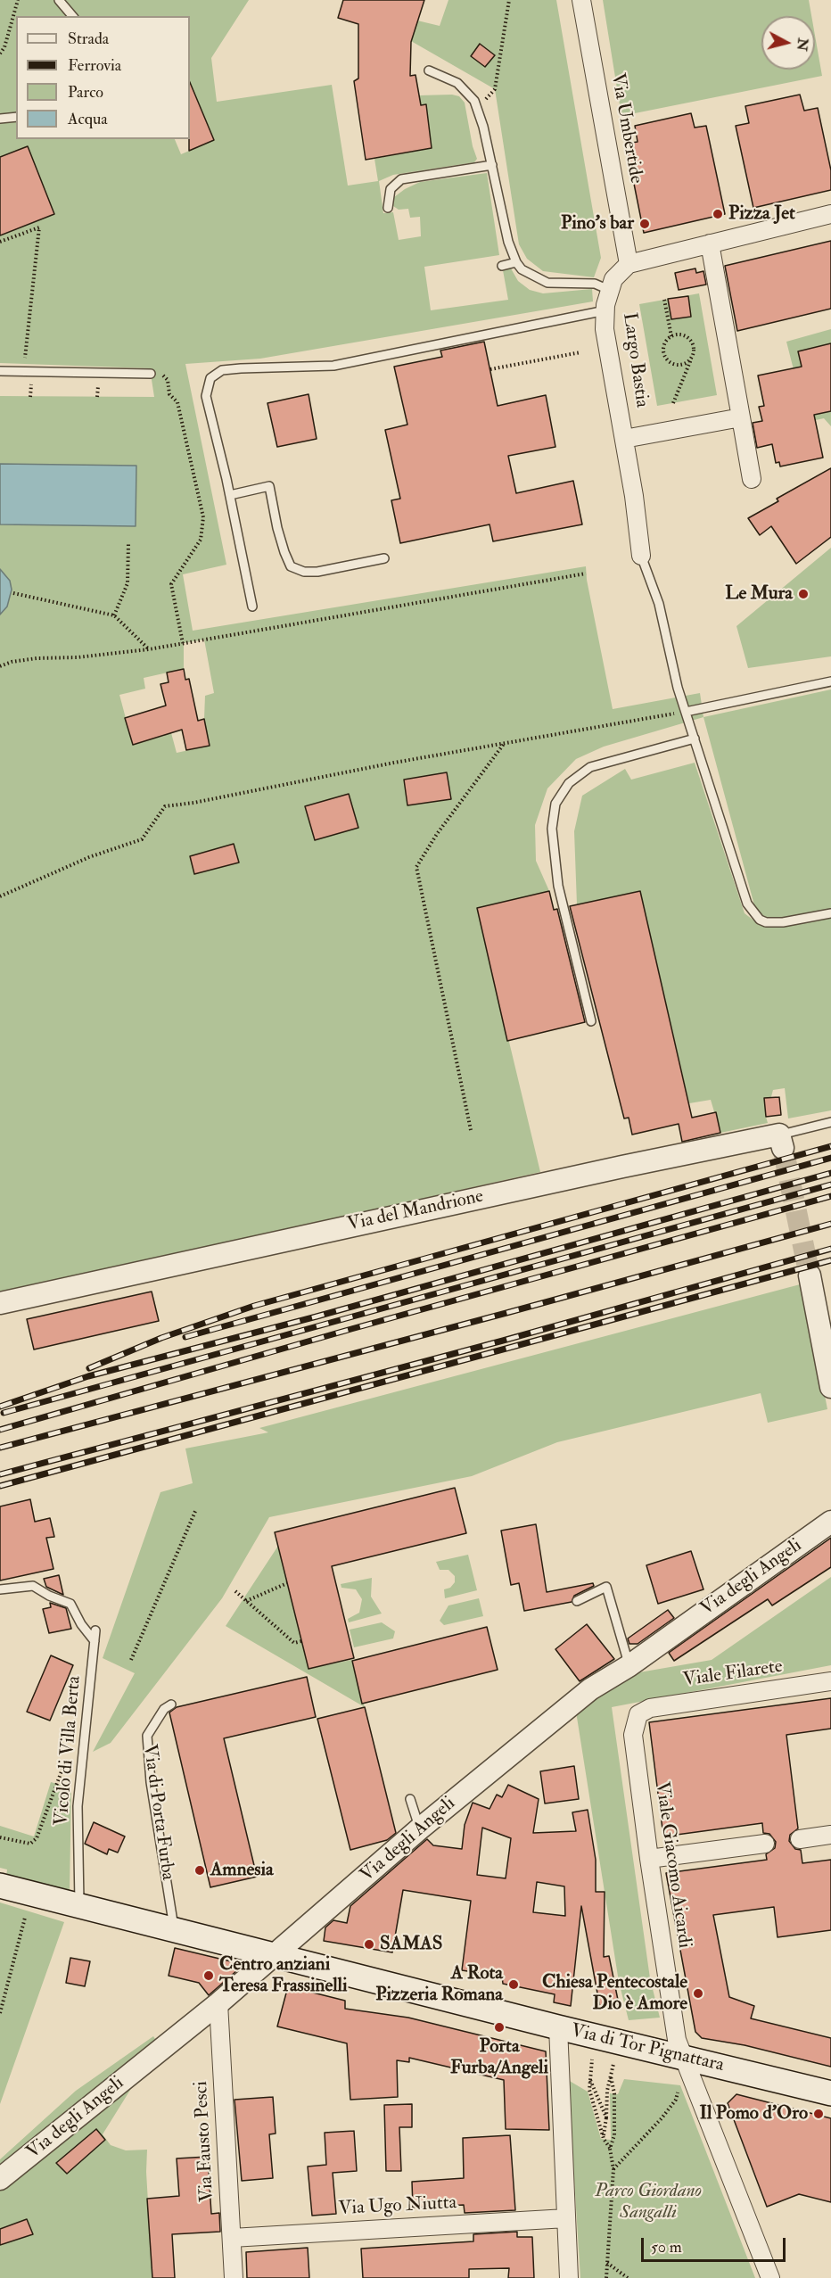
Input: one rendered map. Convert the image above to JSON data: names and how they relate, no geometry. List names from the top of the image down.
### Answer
{
  "streets": {
    "main road": ["Via di Tor Pignattara"],
    "street": [
      "Via Umbertide",
      "Largo Bastia",
      "Via del Mandrione",
      "Via degli Angeli",
      "Viale Filarete",
      "Viale Giacomo Aicardi",
      "Via Fausto Pesci",
      "Via Ugo Niutta"
    ],
    "lane": ["Vicolo di Villa Berta", "Via di Porta Furba"]
  },
  "crossings": [
    ["Via Umbertide", "Largo Bastia"],
    ["Via degli Angeli", "Via di Tor Pignattara"],
    ["Via degli Angeli", "Via Fausto Pesci"],
    ["Viale Filarete", "Viale Giacomo Aicardi"],
    ["Viale Giacomo Aicardi", "Via di Tor Pignattara"],
    ["Via Fausto Pesci", "Via Ugo Niutta"]
  ],
  "parks": ["Parco Giordano Sangalli"],
  "places": [
    "Pizza Jet",
    "Pino's bar",
    "Le Mura",
    "Amnesia",
    "SAMAS",
    "Centro anziani Teresa Frassinelli",
    "A Rota Pizzeria Romana",
    "Chiesa Pentecostale Dio è Amore",
    "Porta Furba/Angeli",
    "Il Pomo d'Oro"
  ],
  "legend": [
    "Strada",
    "Ferrovia",
    "Parco",
    "Acqua"
  ],
  "scale_bar": "50 m",
  "north": "right"
}
